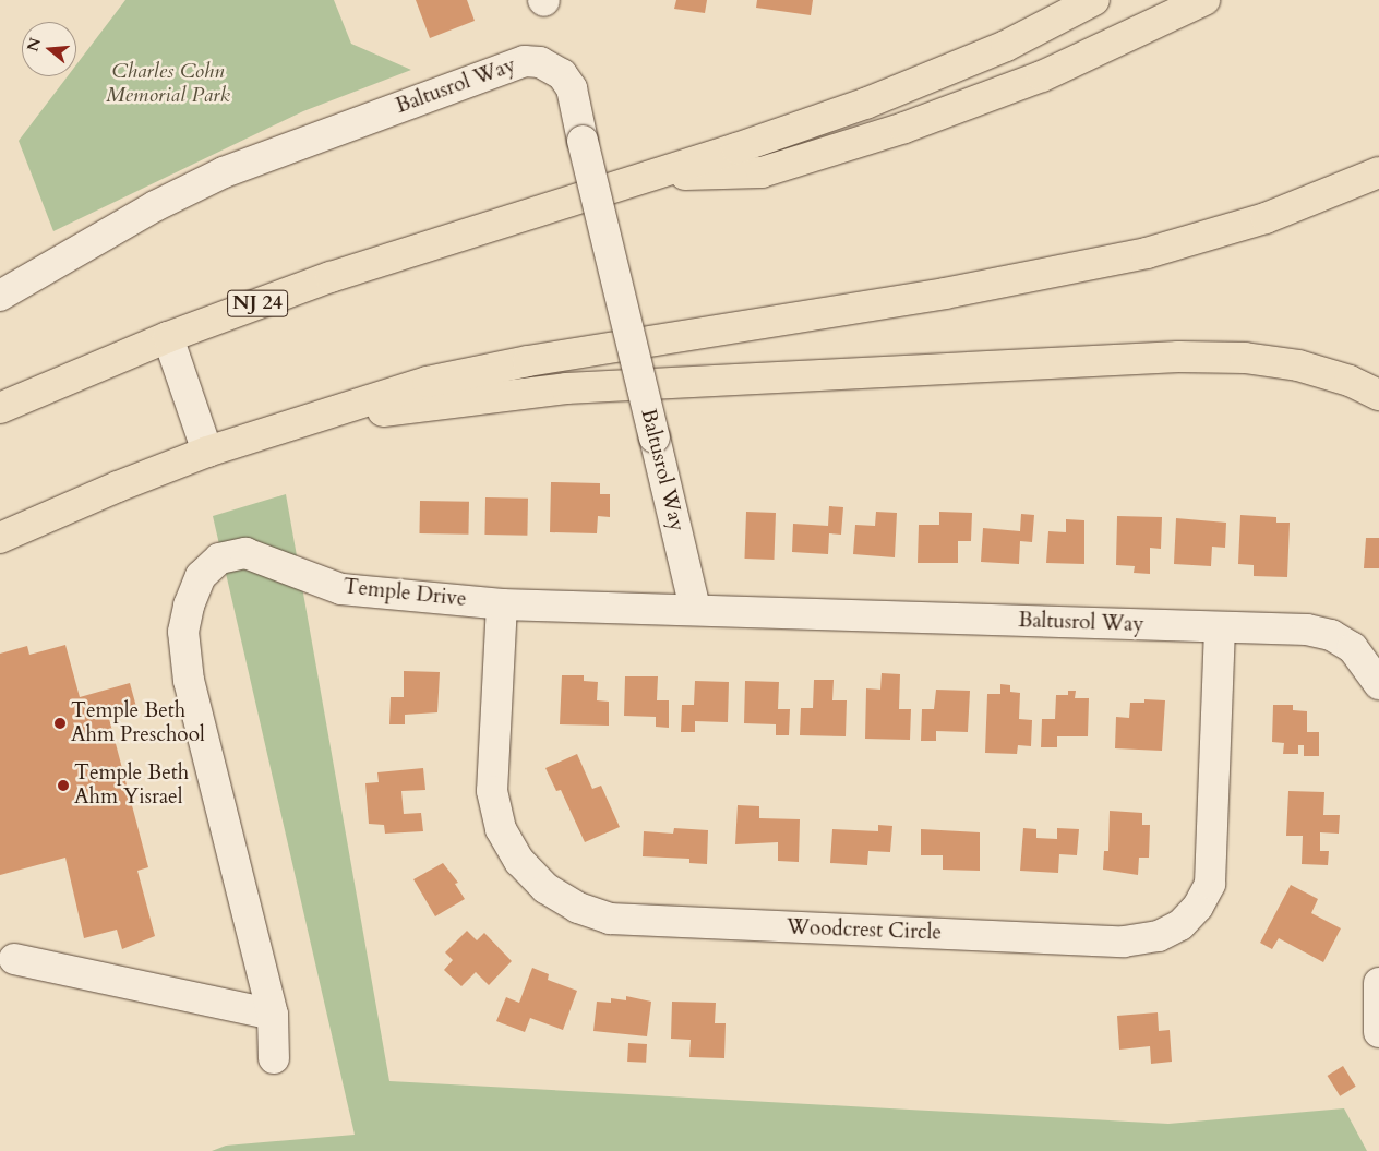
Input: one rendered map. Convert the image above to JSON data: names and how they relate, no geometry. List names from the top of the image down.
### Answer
{
  "streets": {
    "highway": ["NJ 24"],
    "street": ["Baltusrol Way", "Temple Drive", "Woodcrest Circle"]
  },
  "crossings": [
    ["Baltusrol Way", "Temple Drive"],
    ["Baltusrol Way", "Woodcrest Circle"],
    ["Temple Drive", "Woodcrest Circle"]
  ],
  "parks": ["Charles Cohn Memorial Park"],
  "places": ["Temple Beth Ahm Preschool", "Temple Beth Ahm Yisrael"],
  "north": "left"
}
